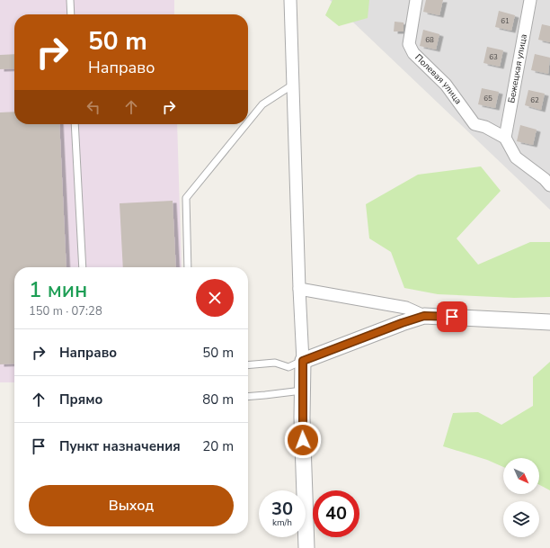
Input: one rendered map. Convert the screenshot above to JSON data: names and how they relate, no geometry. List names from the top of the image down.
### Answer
{
  "streets": {
    "street": ["Бежецкая улица", "Полевая улица"]
  },
  "crossings": [
    ["Бежецкая улица", "Полевая улица"]
  ],
  "house_numbers": [
    "61",
    "68",
    "63",
    "65",
    "62"
  ],
  "north": "bottom right",
  "page": {
    "turn": ["50 m", "Направо"],
    "heading": ["1 мин", "150 m · 07:28"],
    "list": [
      {
        "name": "Направо",
        "value": "50 m"
      },
      {
        "name": "Прямо",
        "value": "80 m"
      },
      {
        "name": "Пункт назначения",
        "value": "20 m"
      }
    ],
    "buttons": "Выход",
    "speed": "30 km/h",
    "limit": "40"
  }
}
